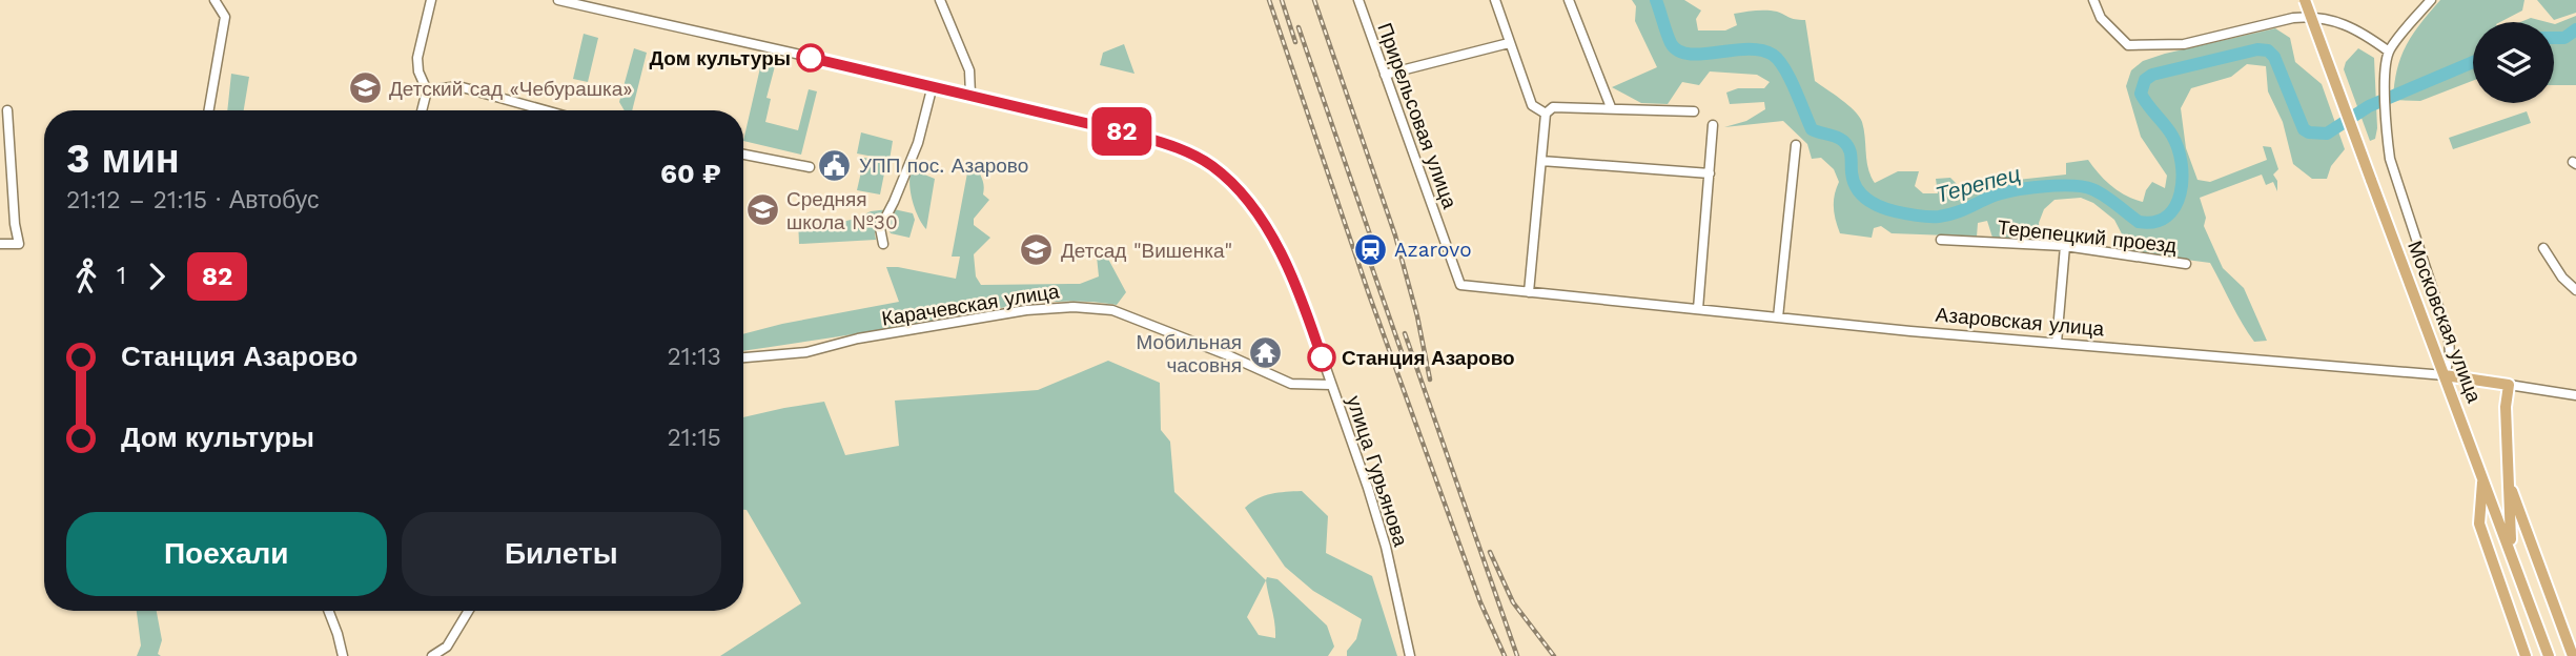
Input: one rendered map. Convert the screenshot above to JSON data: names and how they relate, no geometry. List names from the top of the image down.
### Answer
{
  "streets": {
    "main road": ["Азаровская улица", "Московская улица"],
    "street": [
      "Прирельсовая улица",
      "Терепецкий проезд",
      "Карачевская улица",
      "улица Гурьянова"
    ]
  },
  "crossings": [
    ["Прирельсовая улица", "Азаровская улица"],
    ["Карачевская улица", "улица Гурьянова"],
    ["Азаровская улица", "Московская улица"]
  ],
  "water": ["Терепец"],
  "places": {
    "other": ["Дом культуры", "Станция Азарово"],
    "school or university": ["Детский сад «Чебурашка»", "Средняя школа №30", "Детсад \"Вишенка\""],
    "public building": ["УПП пос. Азарово"],
    "station": ["Azarovo"],
    "temple": ["Мобильная часовня"]
  },
  "lines": ["bus line 82"],
  "page": {
    "on_map": "82",
    "heading": ["3 мин", "21:12 – 21:15 · Автобус", "60 ₽"],
    "legs": ["1", "82"],
    "list": [
      {
        "name": "Станция Азарово",
        "value": "21:13"
      },
      {
        "name": "Дом культуры",
        "value": "21:15"
      }
    ],
    "buttons": ["Поехали", "Билеты"]
  }
}
